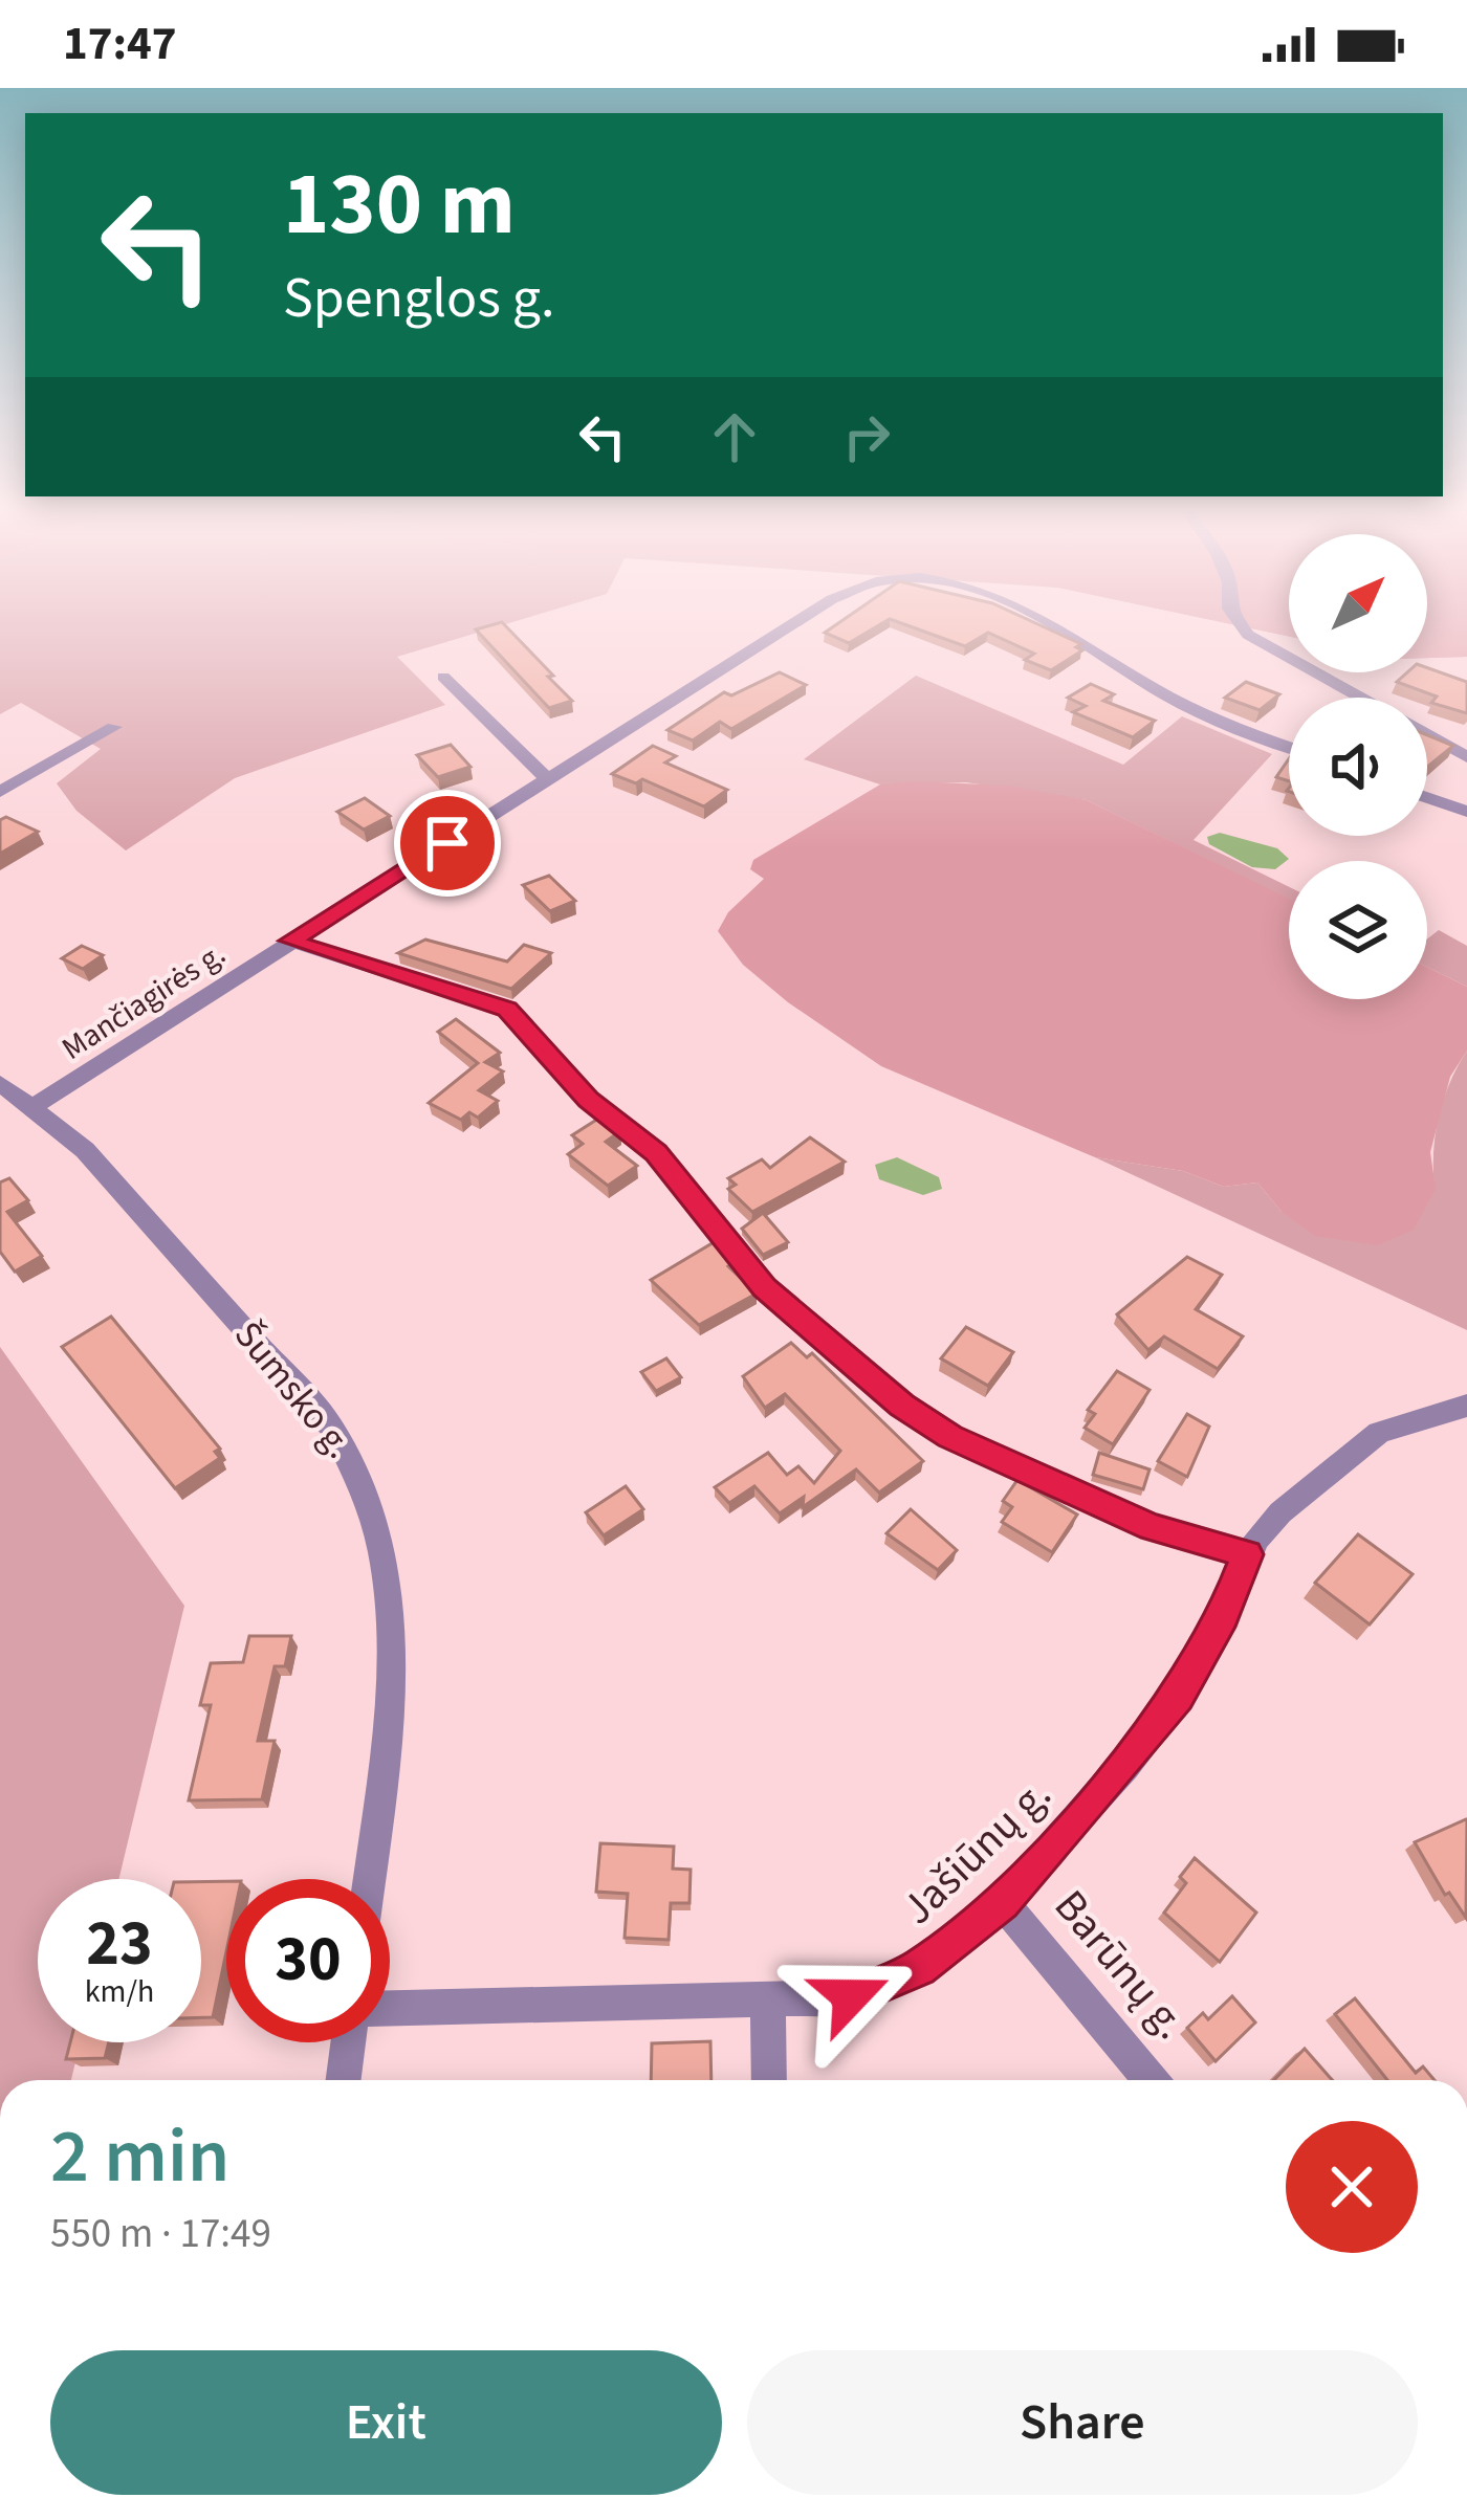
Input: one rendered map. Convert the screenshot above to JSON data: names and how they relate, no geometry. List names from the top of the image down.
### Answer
{
  "streets": {
    "street": [
      "Mančiagirės g.",
      "Šumsko g.",
      "Jašiūnų g.",
      "Barūnų g."
    ]
  },
  "crossings": [
    ["Mančiagirės g.", "Šumsko g."],
    ["Jašiūnų g.", "Barūnų g."]
  ],
  "north": "top right",
  "page": {
    "status": "17:47",
    "turn": ["130 m", "Spenglos g."],
    "speed": "23 km/h",
    "limit": "30",
    "heading": ["2 min", "550 m · 17:49"],
    "buttons": ["Exit", "Share"]
  }
}
